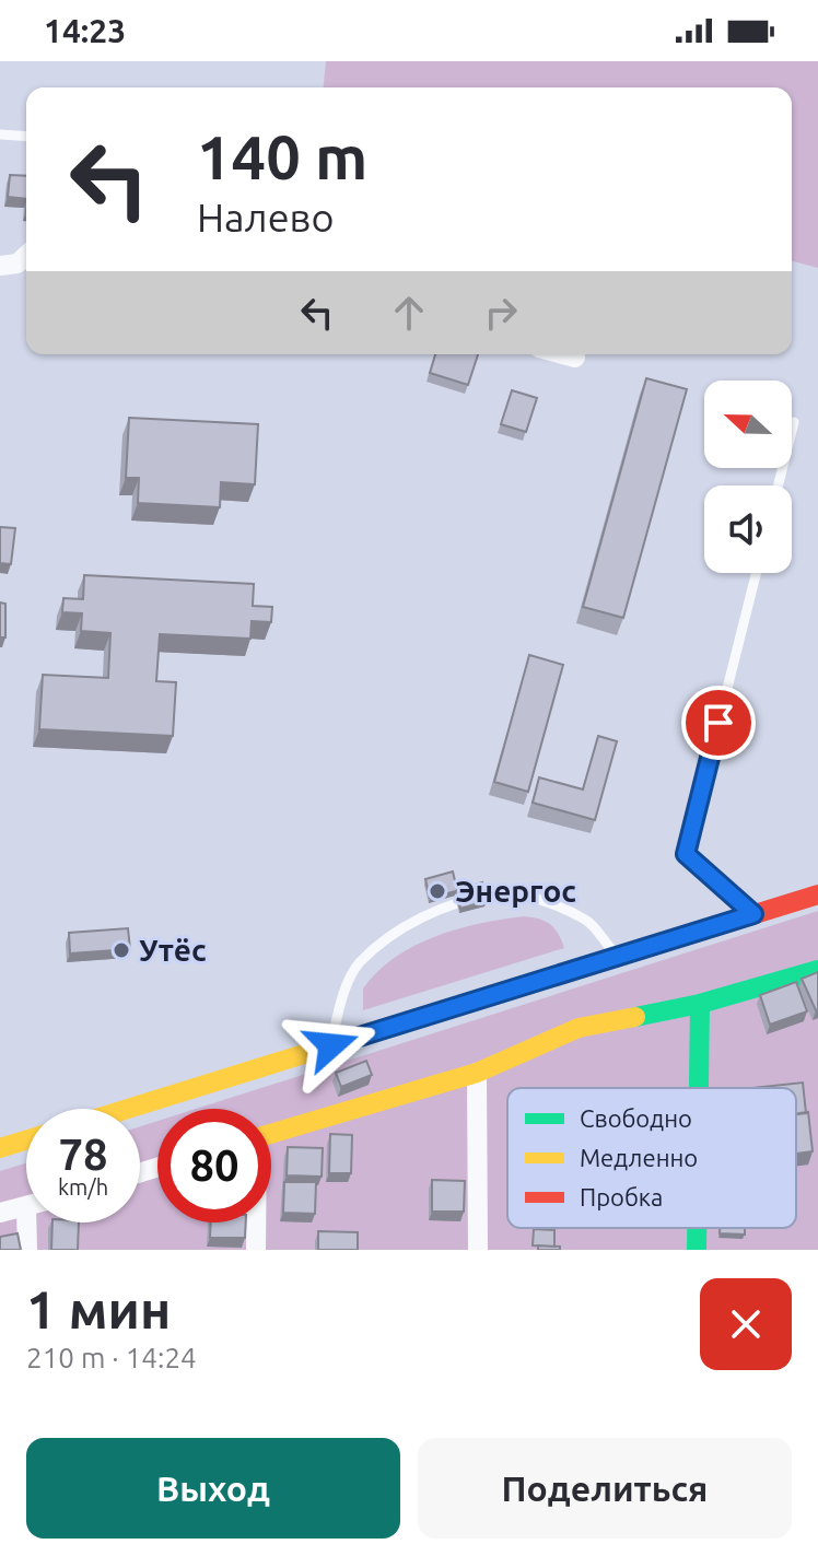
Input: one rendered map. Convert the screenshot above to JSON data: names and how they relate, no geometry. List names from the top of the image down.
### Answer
{
  "places": ["Энергос", "Утёс"],
  "legend": ["Свободно", "Медленно", "Пробка"],
  "north": "left",
  "page": {
    "status": "14:23",
    "turn": ["140 m", "Налево"],
    "speed": "78 km/h",
    "limit": "80",
    "heading": ["1 мин", "210 m · 14:24"],
    "buttons": ["Выход", "Поделиться"]
  }
}
